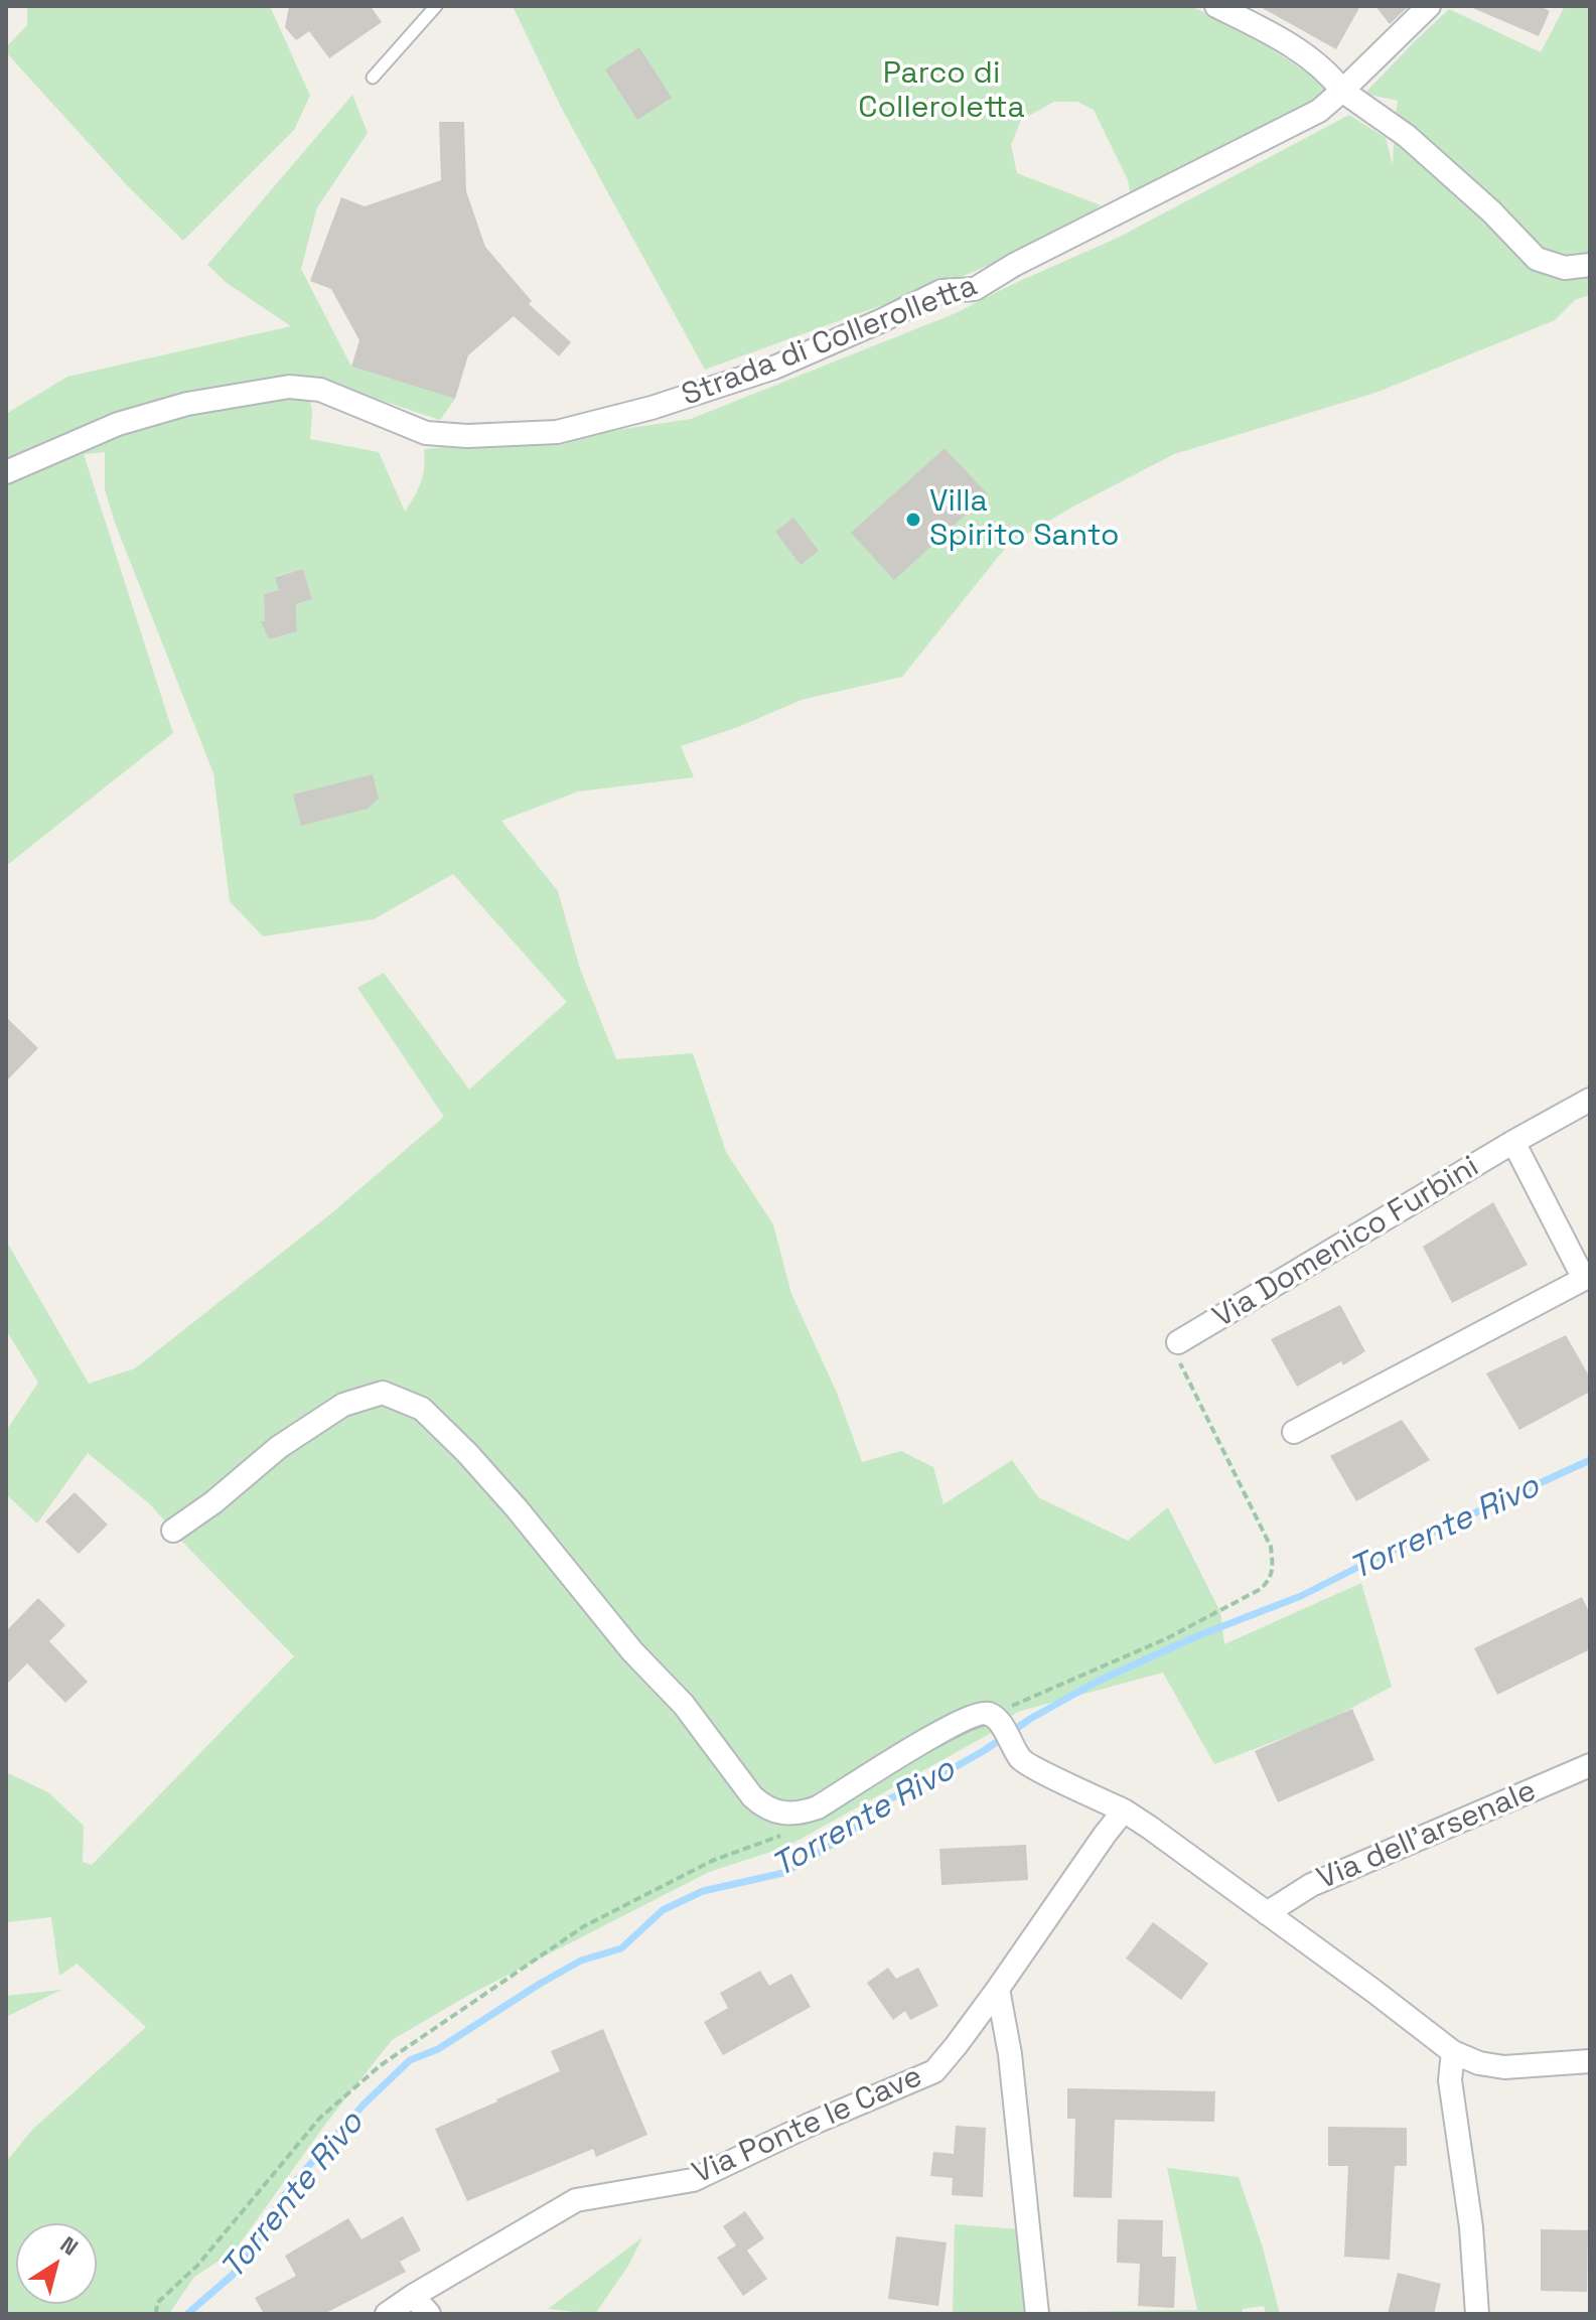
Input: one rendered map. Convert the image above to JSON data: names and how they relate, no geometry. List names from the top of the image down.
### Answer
{
  "streets": {
    "street": [
      "Strada di Collerolletta",
      "Via Domenico Furbini",
      "Via dell'arsenale",
      "Via Ponte le Cave"
    ]
  },
  "water": ["Torrente Rivo"],
  "parks": ["Parco di Colleroletta"],
  "places": ["Villa Spirito Santo"],
  "north": "top right"
}
